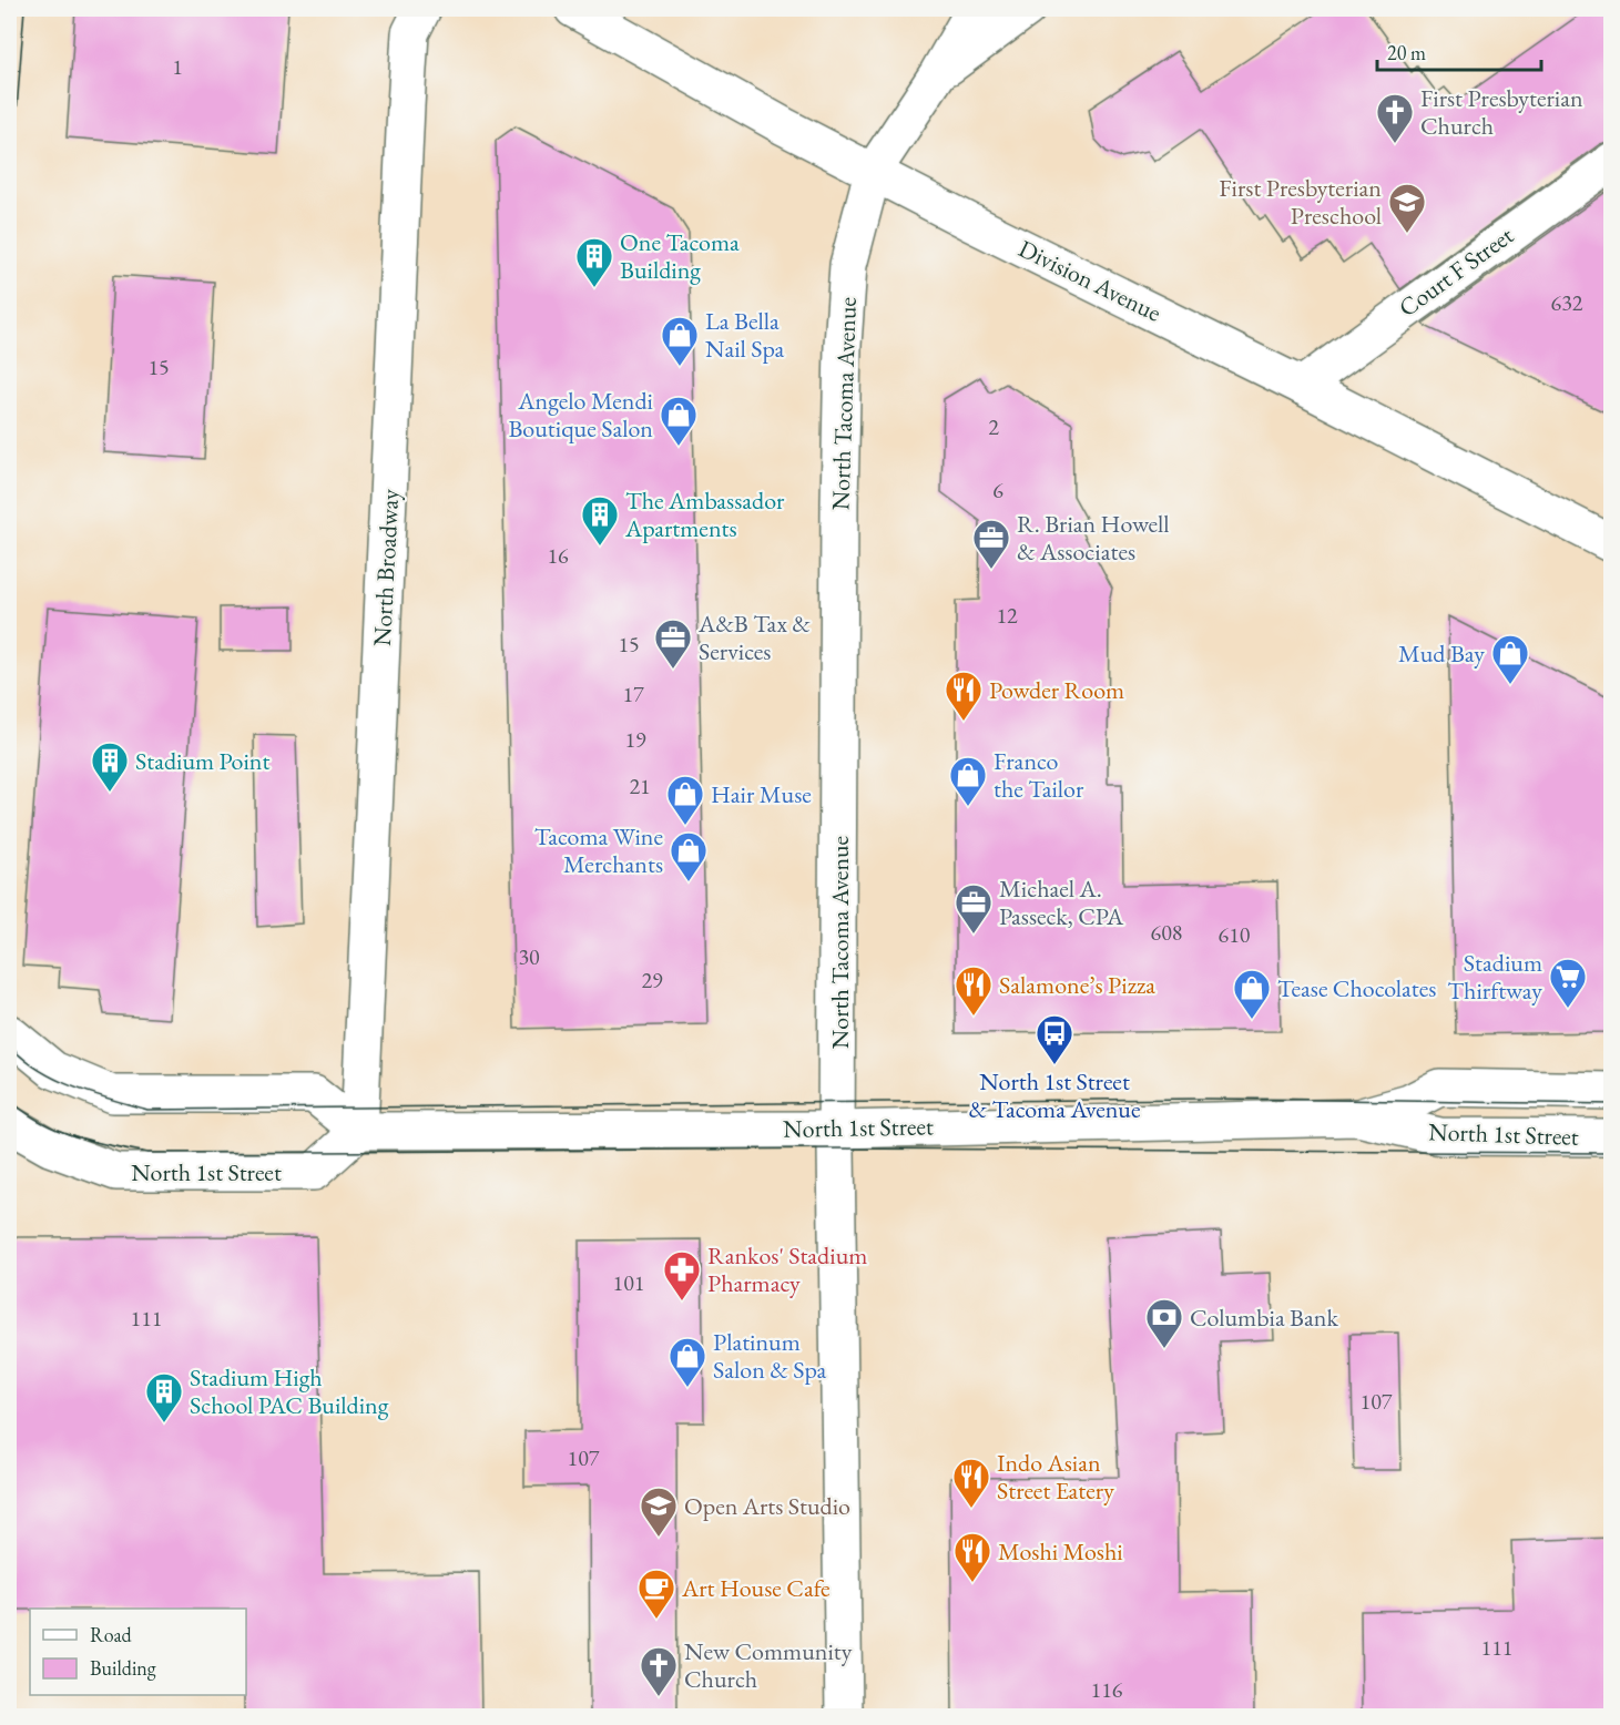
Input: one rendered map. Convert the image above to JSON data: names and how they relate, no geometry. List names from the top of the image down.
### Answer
{
  "streets": {
    "street": [
      "Court F Street",
      "Division Avenue",
      "North Tacoma Avenue",
      "North Broadway",
      "North 1st Street"
    ]
  },
  "crossings": [
    ["Court F Street", "Division Avenue"],
    ["Division Avenue", "North Tacoma Avenue"],
    ["North Tacoma Avenue", "North 1st Street"],
    ["North Broadway", "North 1st Street"]
  ],
  "places": {
    "church": ["First Presbyterian Church", "New Community Church"],
    "school or university": ["First Presbyterian Preschool", "Open Arts Studio"],
    "building": [
      "One Tacoma Building",
      "The Ambassador Apartments",
      "Stadium Point",
      "Stadium High School PAC Building"
    ],
    "shop": [
      "La Bella Nail Spa",
      "Angelo Mendi Boutique Salon",
      "Mud Bay",
      "Franco the Tailor",
      "Hair Muse",
      "Tacoma Wine Merchants",
      "Tease Chocolates",
      "Platinum Salon & Spa"
    ],
    "office": ["R. Brian Howell & Associates", "A&B Tax & Services", "Michael A. Passeck, CPA"],
    "restaurant": [
      "Powder Room",
      "Salamone’s Pizza",
      "Indo Asian Street Eatery",
      "Moshi Moshi"
    ],
    "supermarket": ["Stadium Thirftway"],
    "bus stop": ["North 1st Street & Tacoma Avenue"],
    "pharmacy": ["Rankos' Stadium Pharmacy"],
    "bank": ["Columbia Bank"],
    "cafe": ["Art House Cafe"]
  },
  "house_numbers": [
    "1",
    "632",
    "15",
    "2",
    "6",
    "16",
    "12",
    "15",
    "17",
    "19",
    "21",
    "608",
    "610",
    "30",
    "29",
    "101",
    "111",
    "107",
    "107",
    "111",
    "116"
  ],
  "legend": ["Road", "Building"],
  "scale_bar": "20 m"
}
